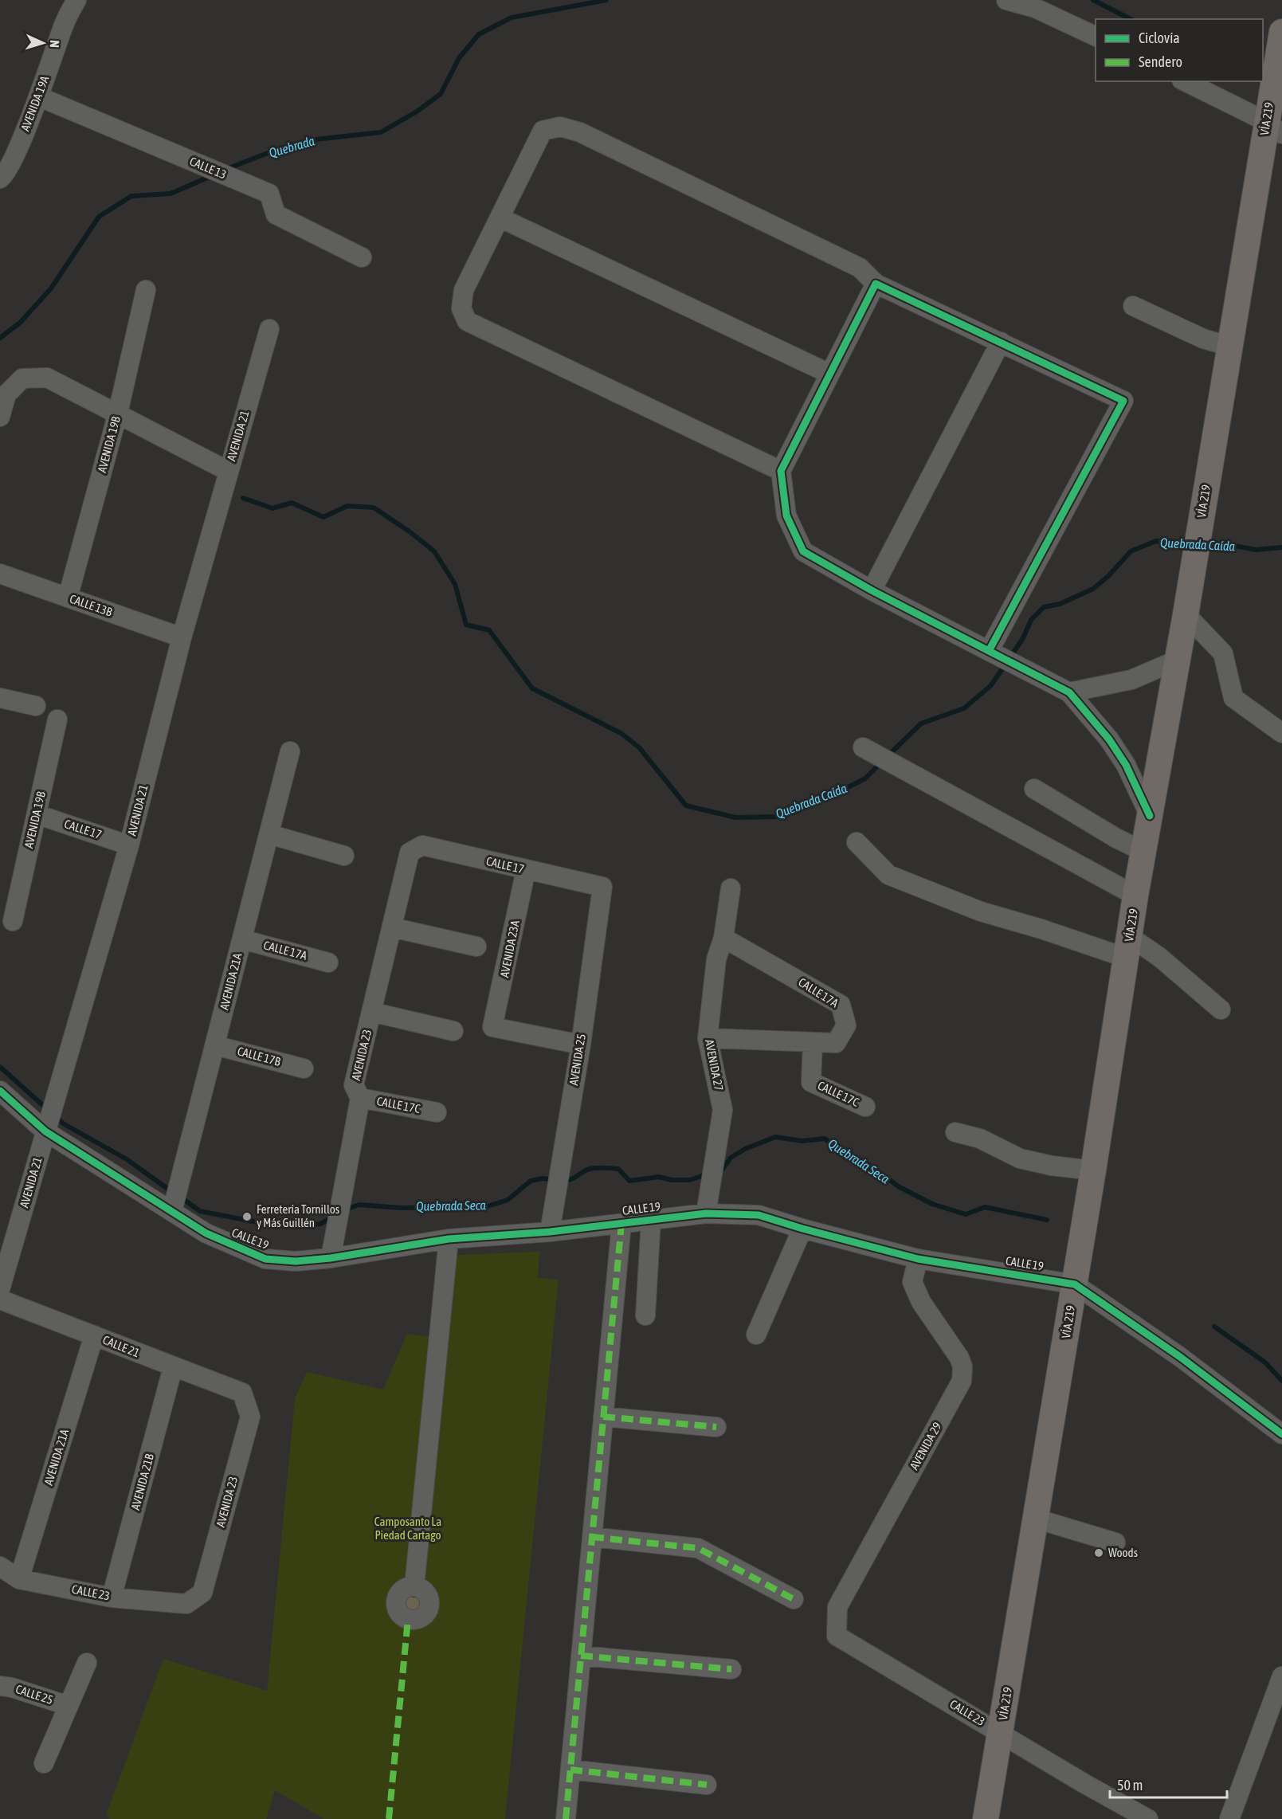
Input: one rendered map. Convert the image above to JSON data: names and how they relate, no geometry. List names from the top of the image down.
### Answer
{
  "streets": {
    "main road": ["VÍA 219"],
    "street": [
      "AVENIDA 19A",
      "CALLE 13",
      "AVENIDA 21",
      "AVENIDA 19B",
      "CALLE 13B",
      "CALLE 17",
      "AVENIDA 23A",
      "CALLE 17A",
      "AVENIDA 21A",
      "AVENIDA 23",
      "CALLE 17B",
      "AVENIDA 25",
      "AVENIDA 27",
      "CALLE 17C",
      "CALLE 19",
      "CALLE 21",
      "AVENIDA 29",
      "AVENIDA 21B",
      "CALLE 23",
      "CALLE 25"
    ]
  },
  "crossings": [
    ["AVENIDA 19A", "CALLE 13"],
    ["VÍA 219", "CALLE 19"],
    ["VÍA 219", "CALLE 23"],
    ["AVENIDA 21", "CALLE 13B"],
    ["AVENIDA 21", "CALLE 17"],
    ["AVENIDA 21", "CALLE 19"],
    ["AVENIDA 19B", "CALLE 13B"],
    ["AVENIDA 19B", "CALLE 17"],
    ["CALLE 17", "AVENIDA 23A"],
    ["CALLE 17", "AVENIDA 23"],
    ["CALLE 17", "AVENIDA 25"],
    ["AVENIDA 23A", "AVENIDA 25"],
    ["CALLE 17A", "AVENIDA 21A"],
    ["CALLE 17A", "AVENIDA 27"],
    ["CALLE 17A", "CALLE 17C"],
    ["AVENIDA 21A", "CALLE 17B"],
    ["AVENIDA 21A", "CALLE 19"],
    ["AVENIDA 21A", "CALLE 21"],
    ["AVENIDA 21A", "CALLE 23"],
    ["AVENIDA 23", "CALLE 17C"],
    ["AVENIDA 23", "CALLE 19"],
    ["AVENIDA 23", "CALLE 21"],
    ["AVENIDA 23", "CALLE 23"],
    ["AVENIDA 25", "CALLE 19"],
    ["AVENIDA 27", "CALLE 19"],
    ["CALLE 19", "AVENIDA 29"],
    ["CALLE 21", "AVENIDA 21B"],
    ["AVENIDA 29", "CALLE 23"],
    ["AVENIDA 21B", "CALLE 23"]
  ],
  "water": ["Quebrada", "Quebrada Caída", "Quebrada Seca"],
  "parks": ["Camposanto La Piedad Cartago"],
  "places": ["Ferretería Tornillos y Más Guillén", "Woods"],
  "legend": ["Ciclovía", "Sendero"],
  "scale_bar": "50 m",
  "north": "right"
}
